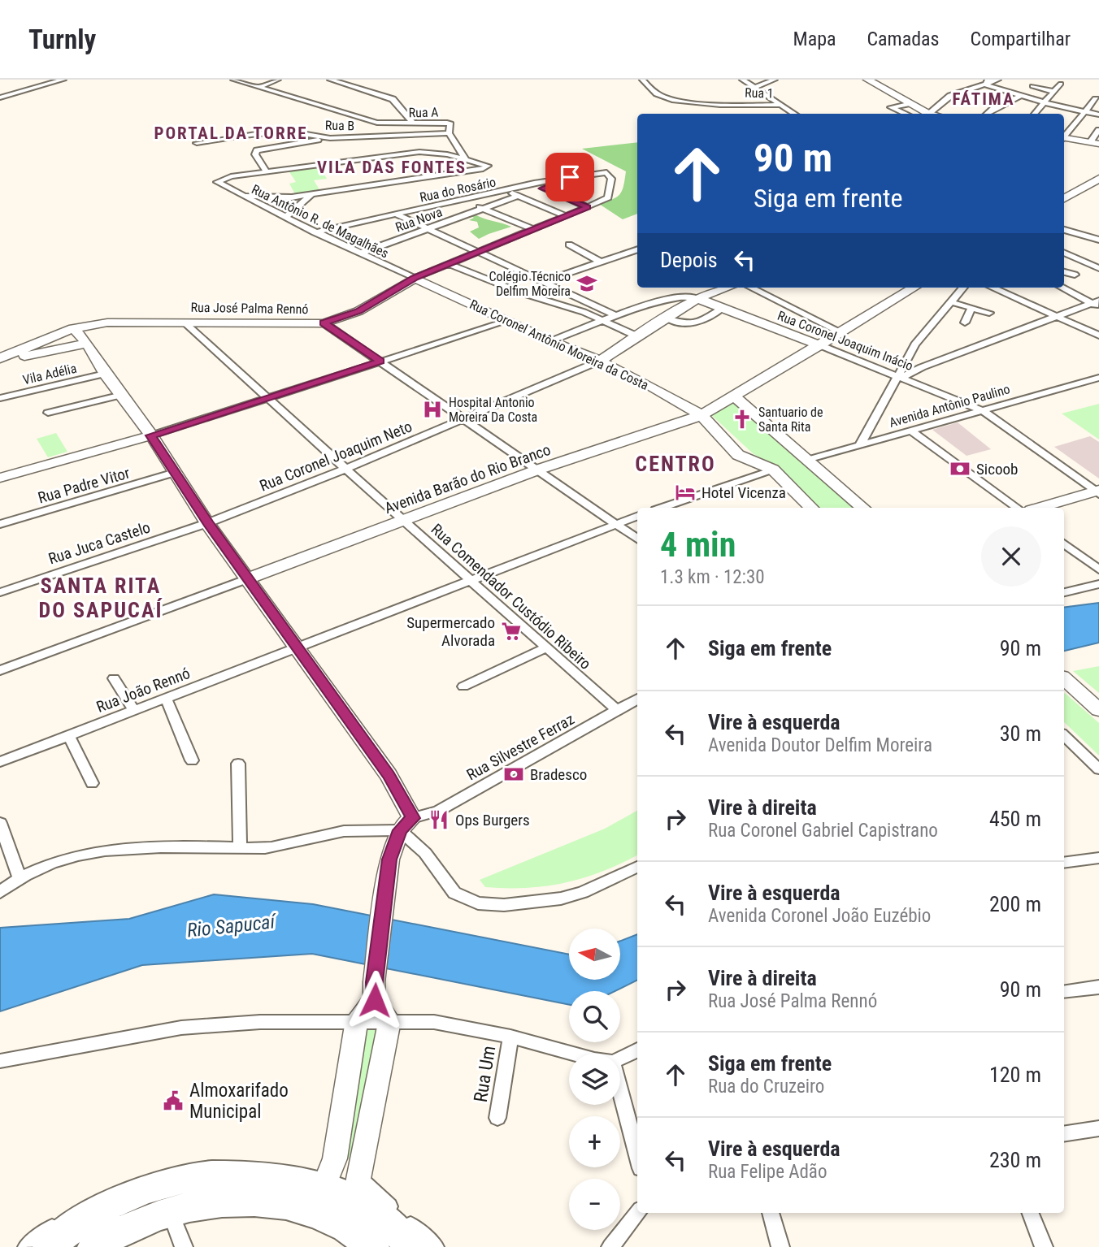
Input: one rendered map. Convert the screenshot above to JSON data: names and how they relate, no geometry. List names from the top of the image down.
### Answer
{
  "streets": {
    "main road": [
      "Rua José Palma Rennó",
      "Rua Coronel Joaquim Inácio",
      "Rua Coronel Antônio Moreira da Costa",
      "Avenida Barão do Rio Branco"
    ],
    "street": [
      "Rua 1",
      "Rua A",
      "Rua B",
      "Rua do Rosário",
      "Rua Nova",
      "Rua Antônio R. de Magalhães",
      "Vila Adélia",
      "Avenida Antônio Paulino",
      "Rua Coronel Joaquim Neto",
      "Rua Padre Vitor",
      "Rua Juca Castelo",
      "Rua Comendador Custódio Ribeiro",
      "Rua João Rennó",
      "Rua Silvestre Ferraz",
      "Rua Um"
    ]
  },
  "crossings": [
    ["Rua A", "Rua B"],
    ["Rua do Rosário", "Rua Antônio R. de Magalhães"],
    ["Rua Nova", "Rua Antônio R. de Magalhães"],
    ["Rua Antônio R. de Magalhães", "Rua José Palma Rennó"],
    ["Rua Antônio R. de Magalhães", "Rua Coronel Antônio Moreira da Costa"],
    ["Rua José Palma Rennó", "Rua Coronel Antônio Moreira da Costa"],
    ["Rua José Palma Rennó", "Rua Comendador Custódio Ribeiro"],
    ["Rua Coronel Joaquim Inácio", "Avenida Antônio Paulino"],
    ["Rua Coronel Joaquim Inácio", "Avenida Barão do Rio Branco"],
    ["Rua Coronel Antônio Moreira da Costa", "Rua Coronel Joaquim Neto"],
    ["Rua Coronel Antônio Moreira da Costa", "Avenida Barão do Rio Branco"],
    ["Rua Coronel Joaquim Neto", "Rua Juca Castelo"],
    ["Rua Coronel Joaquim Neto", "Rua Comendador Custódio Ribeiro"],
    ["Avenida Barão do Rio Branco", "Rua Comendador Custódio Ribeiro"],
    ["Rua Comendador Custódio Ribeiro", "Rua João Rennó"],
    ["Rua Comendador Custódio Ribeiro", "Rua Silvestre Ferraz"]
  ],
  "districts": [
    "FÁTIMA",
    "PORTAL DA TORRE",
    "VILA DAS FONTES",
    "CENTRO",
    "SANTA RITA DO SAPUCAÍ"
  ],
  "water": ["Rio Sapucaí"],
  "places": {
    "school or university": ["Colégio Técnico Delfim Moreira"],
    "hospital": ["Hospital Antonio Moreira Da Costa"],
    "church": ["Santuario de Santa Rita"],
    "bank": ["Sicoob", "Bradesco"],
    "hotel": ["Hotel Vicenza"],
    "supermarket": ["Supermercado Alvorada"],
    "restaurant": ["Ops Burgers"],
    "public building": ["Almoxarifado Municipal"]
  },
  "north": "left",
  "page": {
    "header": "Turnly",
    "nav": ["Mapa", "Camadas", "Compartilhar"],
    "turn": ["90 m", "Siga em frente"],
    "then": "Depois",
    "heading": ["4 min", "1.3 km · 12:30"],
    "list": [
      {
        "name": "Siga em frente",
        "value": "90 m"
      },
      {
        "name": "Vire à esquerda",
        "note": "Avenida Doutor Delfim Moreira",
        "value": "30 m"
      },
      {
        "name": "Vire à direita",
        "note": "Rua Coronel Gabriel Capistrano",
        "value": "450 m"
      },
      {
        "name": "Vire à esquerda",
        "note": "Avenida Coronel João Euzébio",
        "value": "200 m"
      },
      {
        "name": "Vire à direita",
        "note": "Rua José Palma Rennó",
        "value": "90 m"
      },
      {
        "name": "Siga em frente",
        "note": "Rua do Cruzeiro",
        "value": "120 m"
      },
      {
        "name": "Vire à esquerda",
        "note": "Rua Felipe Adão",
        "value": "230 m"
      }
    ],
    "map_buttons": ["+", "−"]
  }
}
